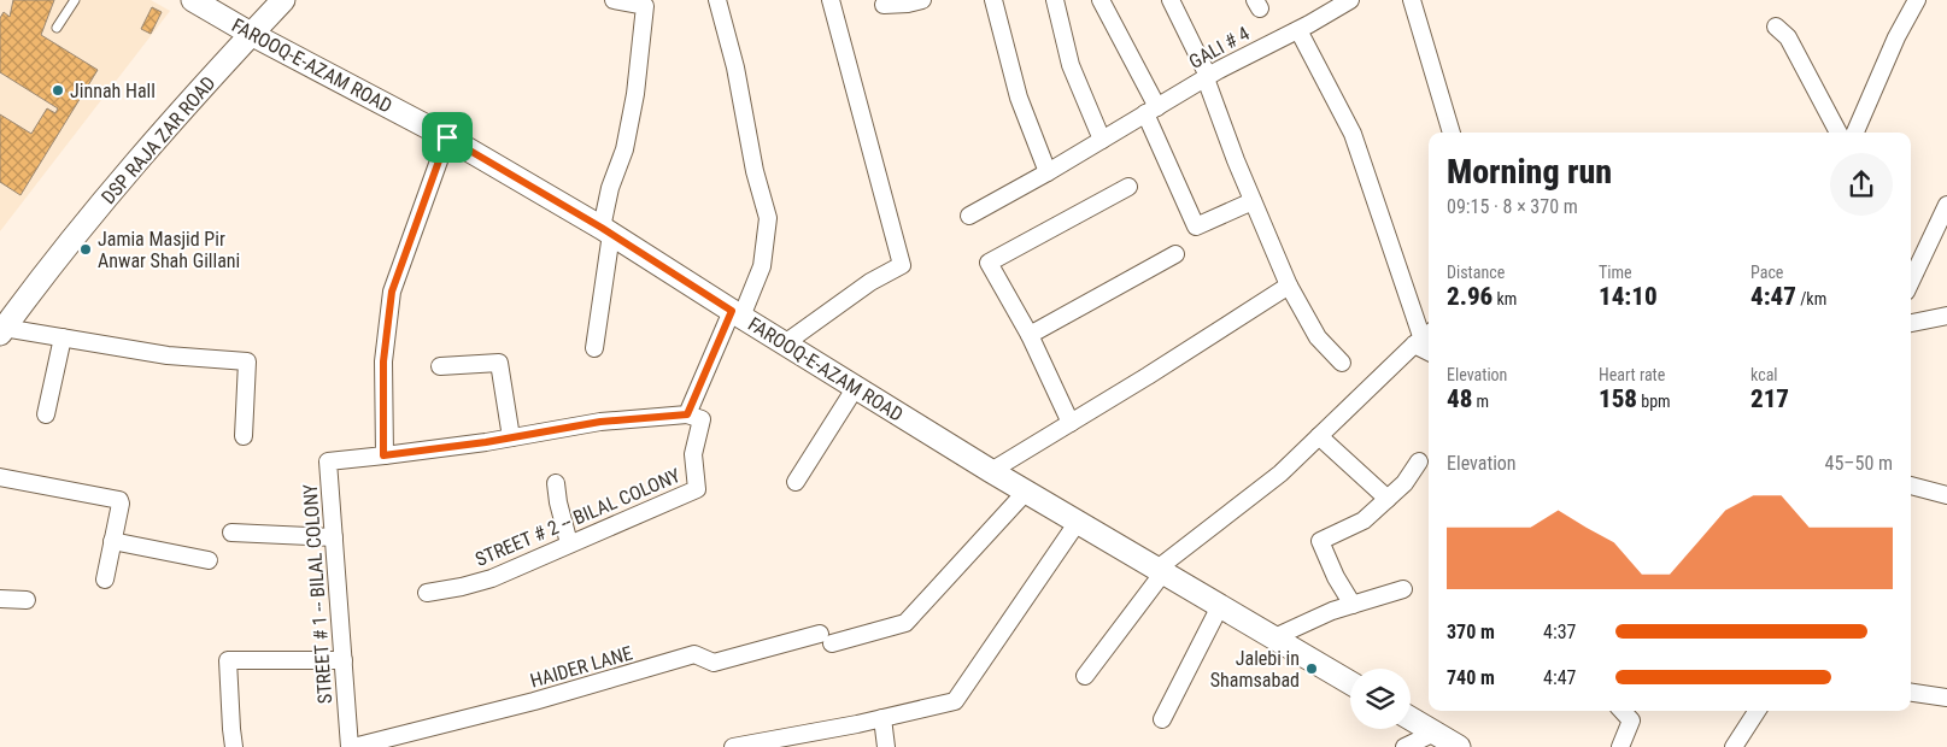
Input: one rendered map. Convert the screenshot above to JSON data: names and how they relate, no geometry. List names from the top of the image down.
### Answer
{
  "streets": {
    "street": [
      "GALI # 4",
      "FAROOQ-E-AZAM ROAD",
      "DSP RAJA ZAR ROAD",
      "STREET # 2 -- BILAL COLONY",
      "STREET # 1 -- BILAL COLONY",
      "HAIDER LANE"
    ]
  },
  "crossings": [
    ["FAROOQ-E-AZAM ROAD", "DSP RAJA ZAR ROAD"],
    ["FAROOQ-E-AZAM ROAD", "HAIDER LANE"],
    ["STREET # 1 -- BILAL COLONY", "HAIDER LANE"]
  ],
  "places": ["Jinnah Hall", "Jamia Masjid Pir Anwar Shah Gillani", "Jalebi in Shamsabad"],
  "page": {
    "heading": ["Morning run", "09:15 · 8 × 370 m"],
    "stats": [
      ["Distance", "2.96 km"],
      ["Time", "14:10"],
      ["Pace", "4:47 /km"],
      ["Elevation", "48 m"],
      ["Heart rate", "158 bpm"],
      ["kcal", "217"]
    ],
    "chart": ["Elevation", "45–50 m"],
    "list": [
      {
        "name": "370 m",
        "note": "4:37"
      },
      {
        "name": "740 m",
        "note": "4:47"
      }
    ]
  }
}
